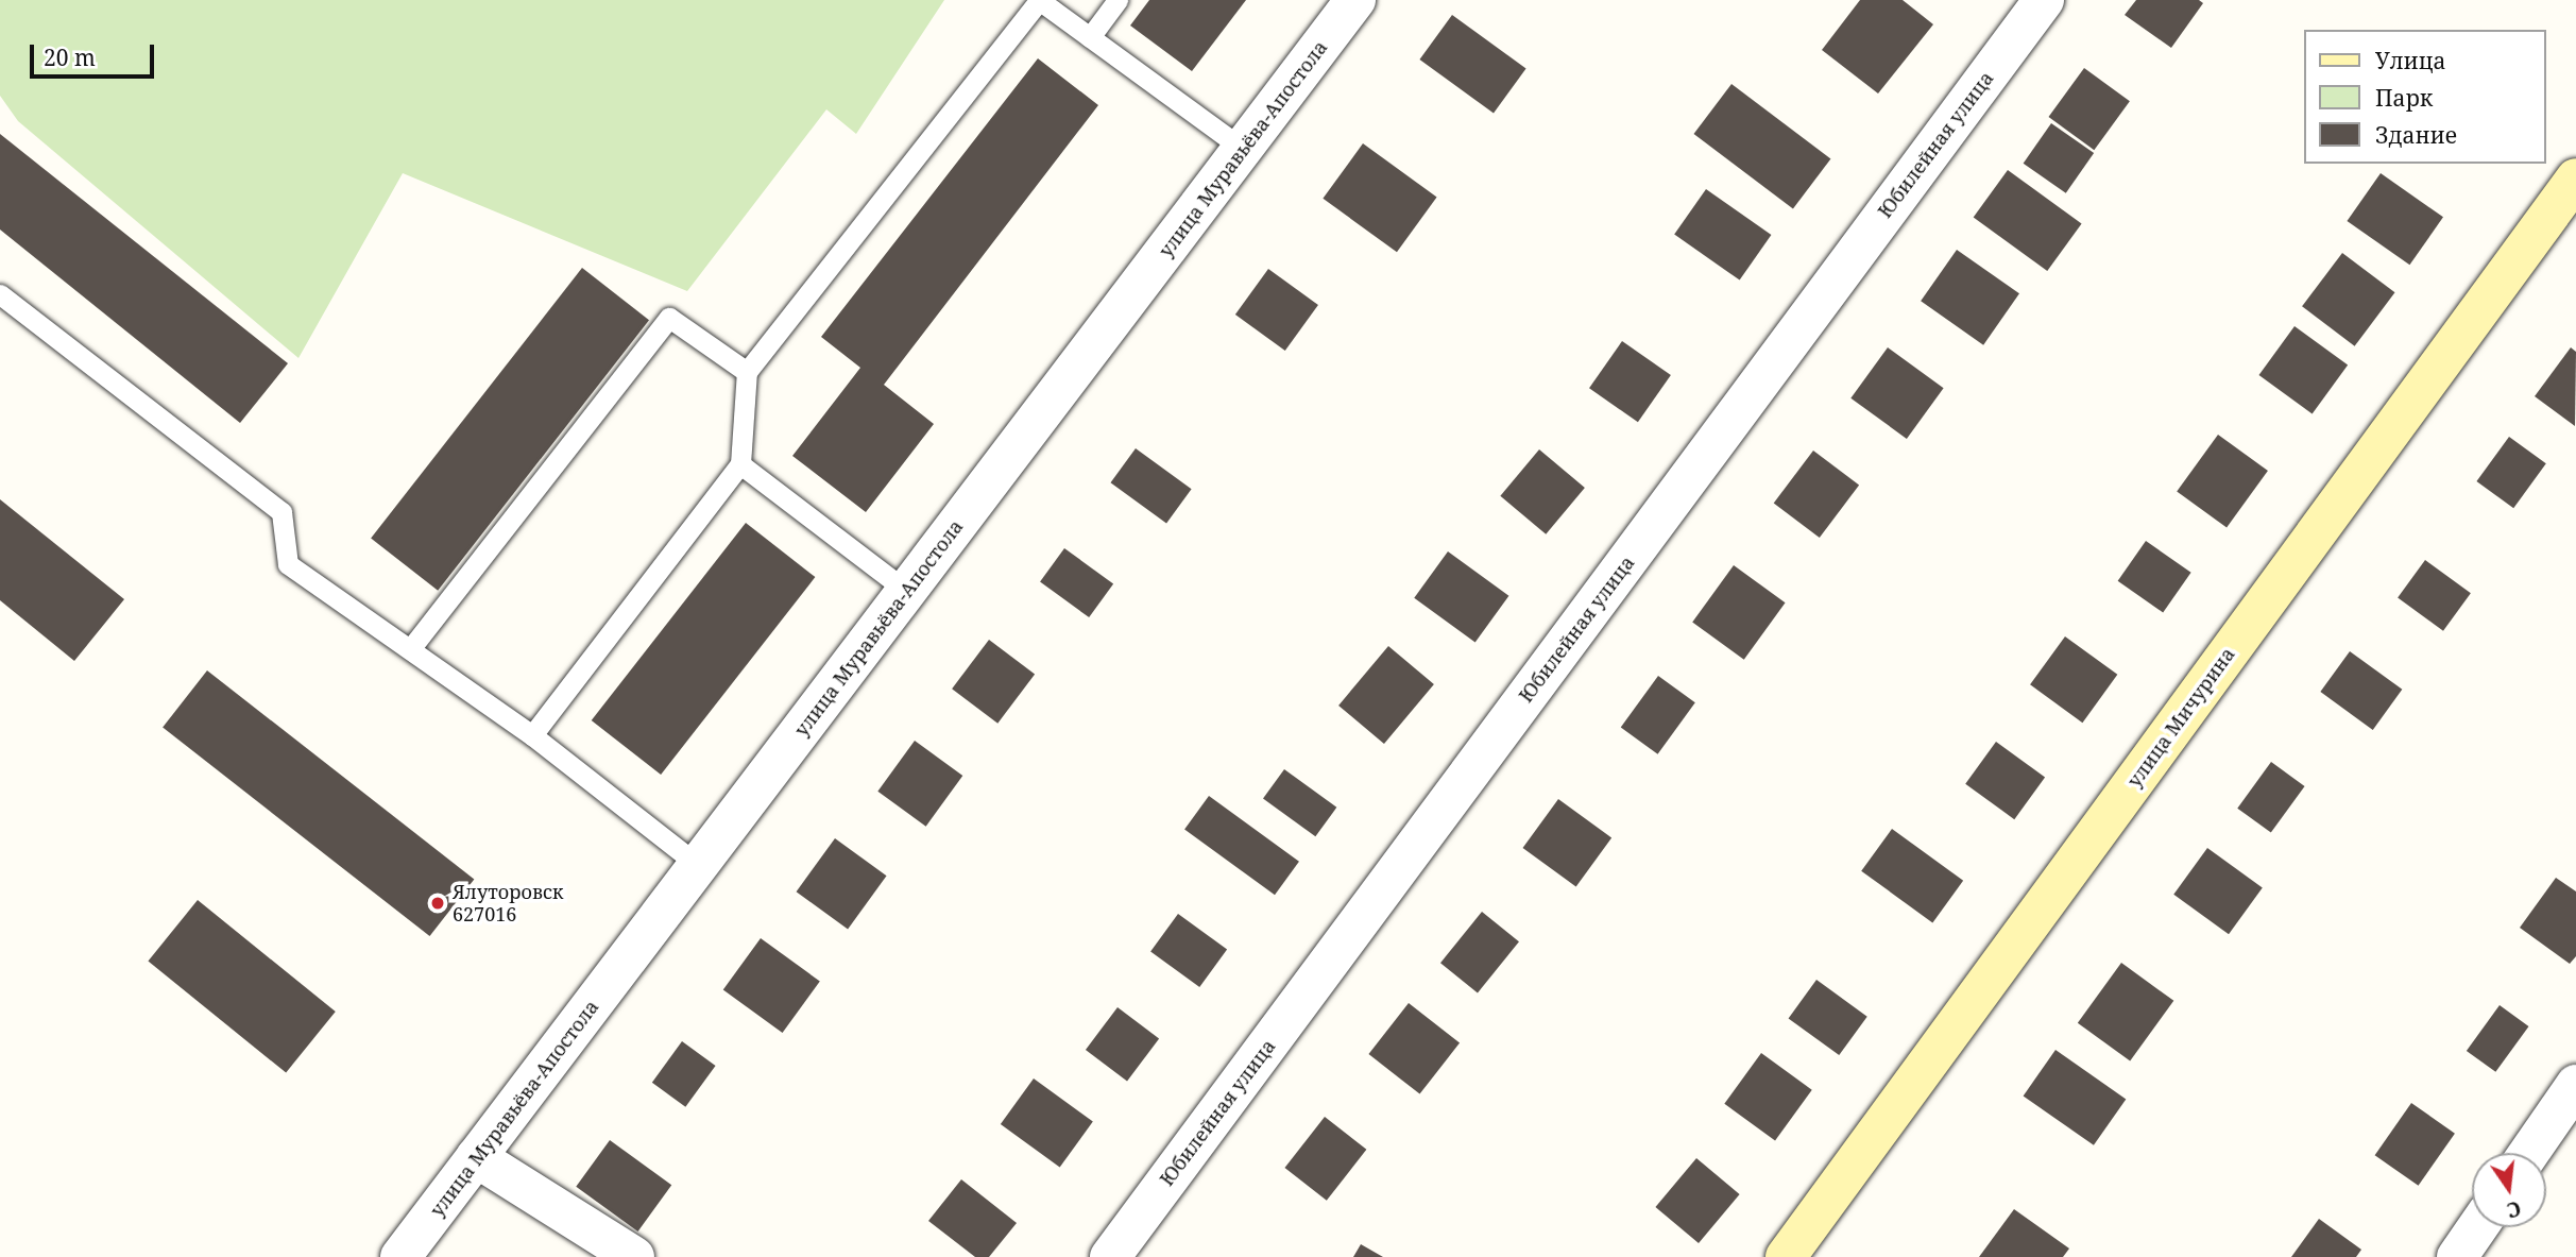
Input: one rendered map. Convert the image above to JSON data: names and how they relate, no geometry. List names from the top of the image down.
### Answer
{
  "streets": {
    "street": ["Юбилейная улица", "улица Муравьёва-Апостола", "улица Мичурина"]
  },
  "places": ["Ялуторовск 627016"],
  "legend": ["Улица", "Парк", "Здание"],
  "scale_bar": "20 m",
  "north": "bottom"
}
